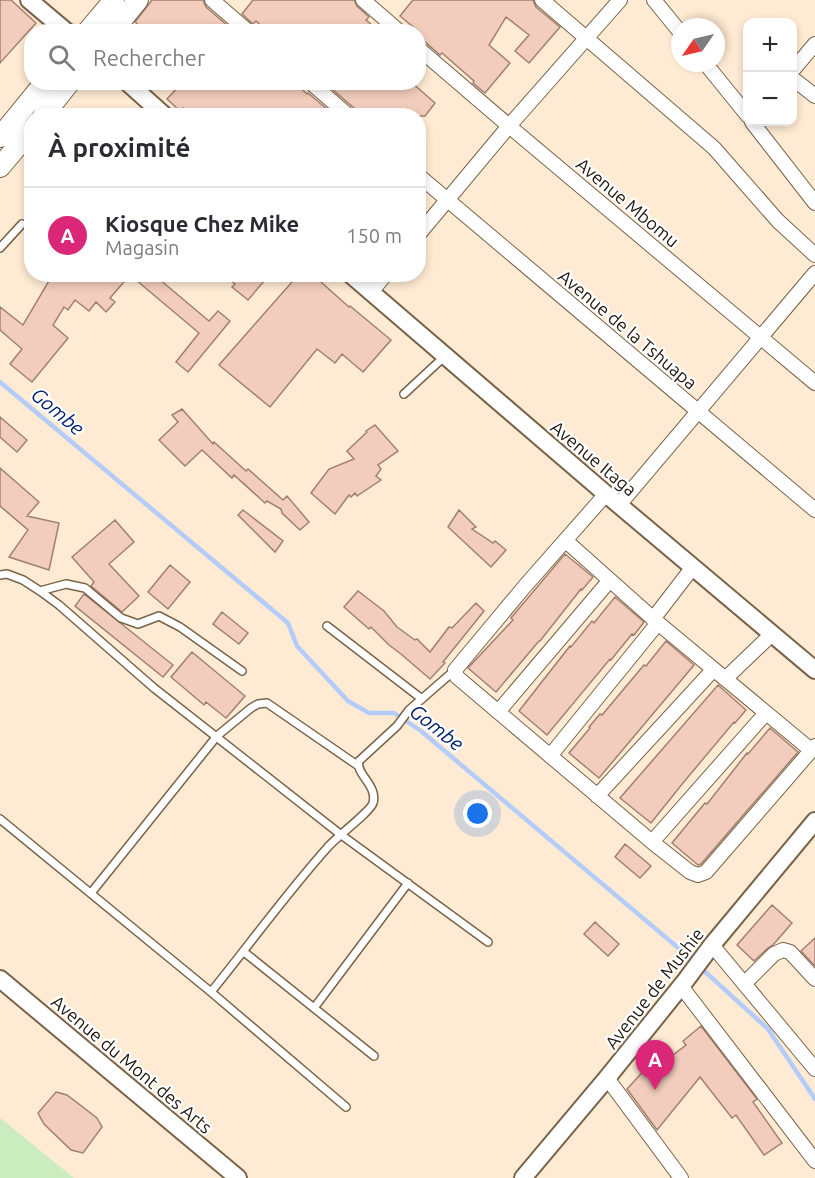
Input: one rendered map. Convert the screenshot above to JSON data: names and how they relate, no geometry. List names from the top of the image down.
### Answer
{
  "streets": {
    "street": [
      "Avenue Mbomu",
      "Avenue de la Tshuapa",
      "Avenue Itaga",
      "Avenue de Mushie",
      "Avenue du Mont des Arts"
    ]
  },
  "water": ["Gombe"],
  "north": "bottom left",
  "page": {
    "map_buttons": ["+", "−"],
    "search": "Rechercher",
    "heading": "À proximité",
    "list": [
      {
        "mark": "A",
        "name": "Kiosque Chez Mike",
        "note": "Magasin",
        "value": "150 m"
      }
    ],
    "pins": "A"
  }
}
